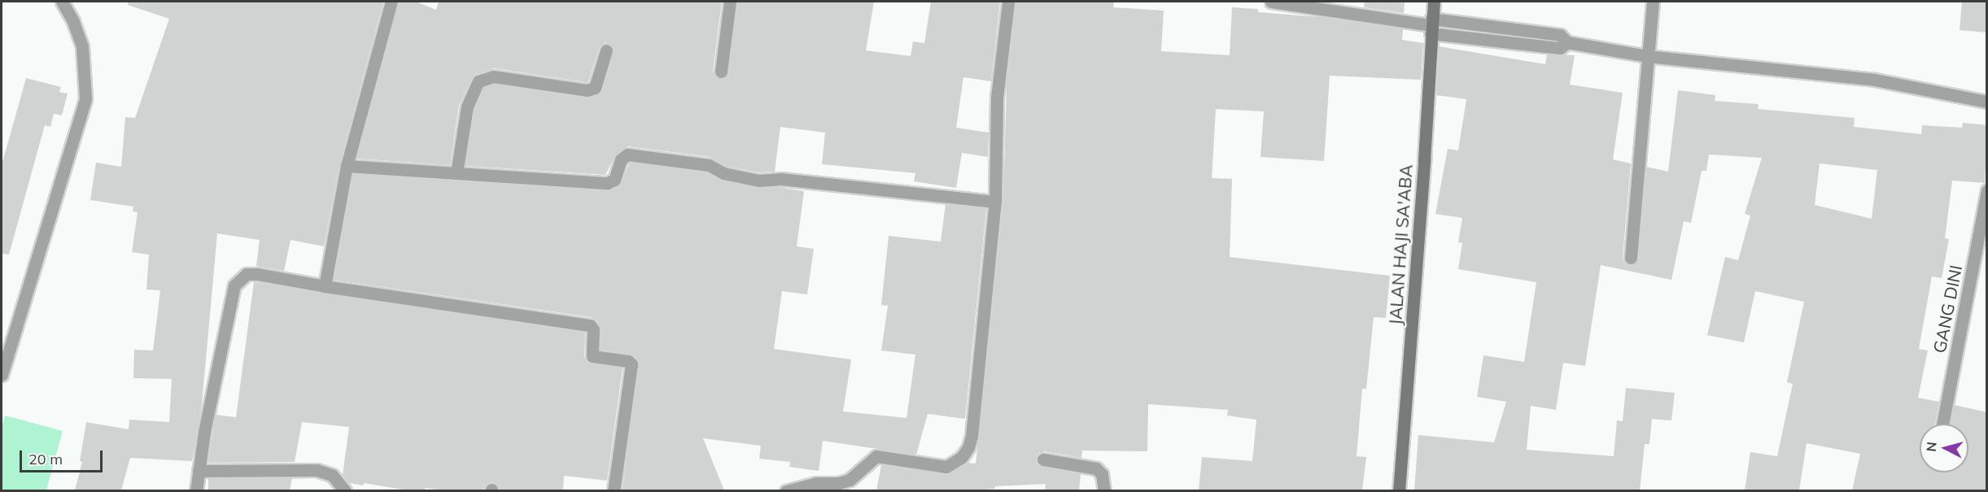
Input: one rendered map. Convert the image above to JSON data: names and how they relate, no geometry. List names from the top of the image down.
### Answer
{
  "streets": {
    "street": ["JALAN HAJI SA'ABA", "GANG DINI"]
  },
  "scale_bar": "20 m",
  "north": "left"
}
